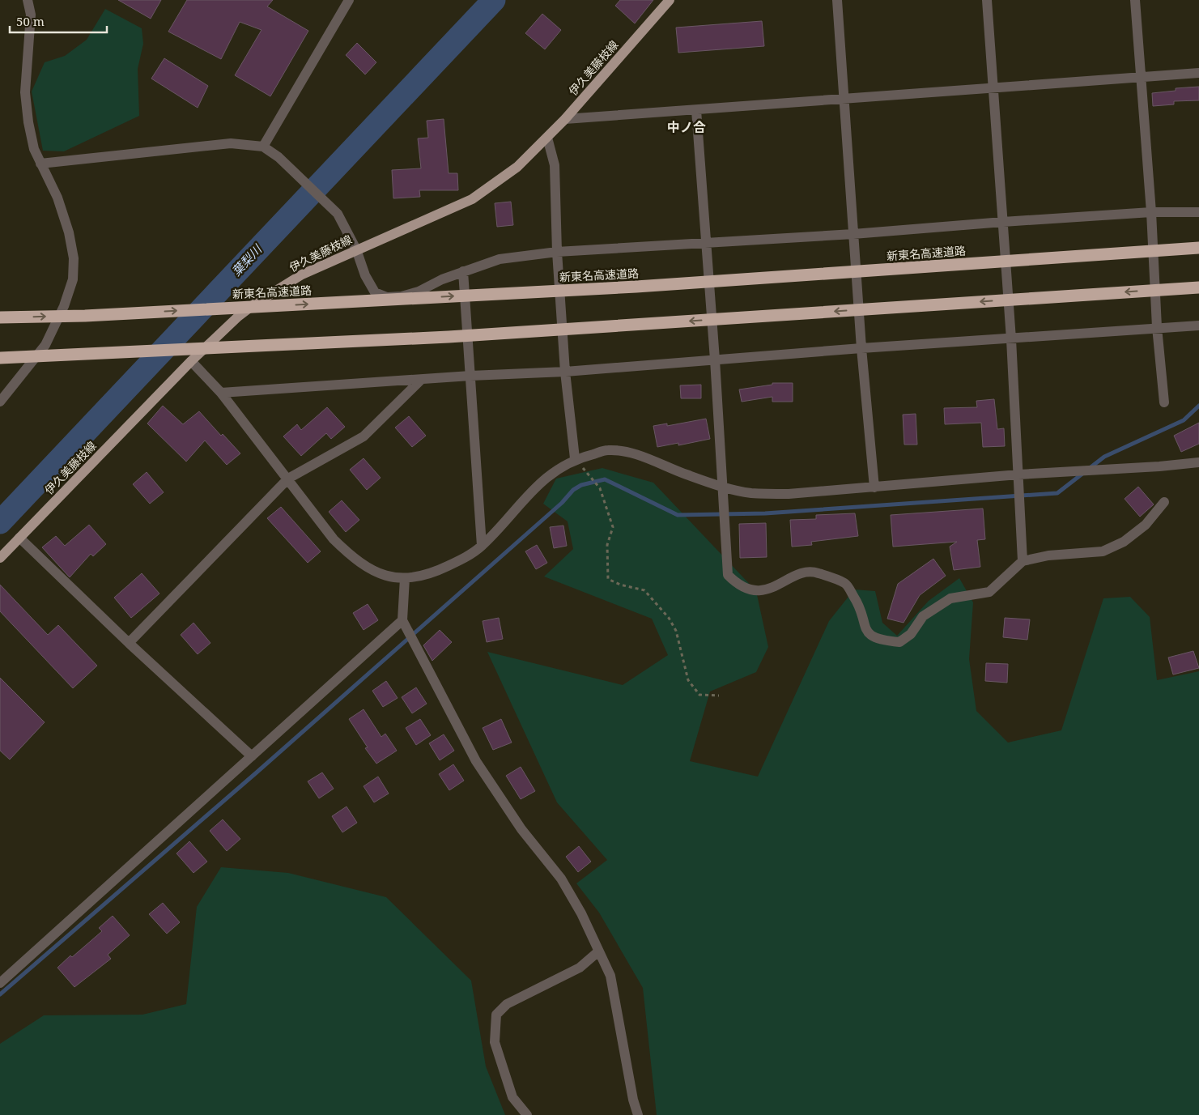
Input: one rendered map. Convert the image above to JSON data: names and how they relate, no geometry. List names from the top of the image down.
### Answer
{
  "streets": {
    "highway": ["新東名高速道路"],
    "main road": ["伊久美藤枝線"]
  },
  "districts": ["中ノ合"],
  "water": ["葉梨川"],
  "scale_bar": "50 m"
}
